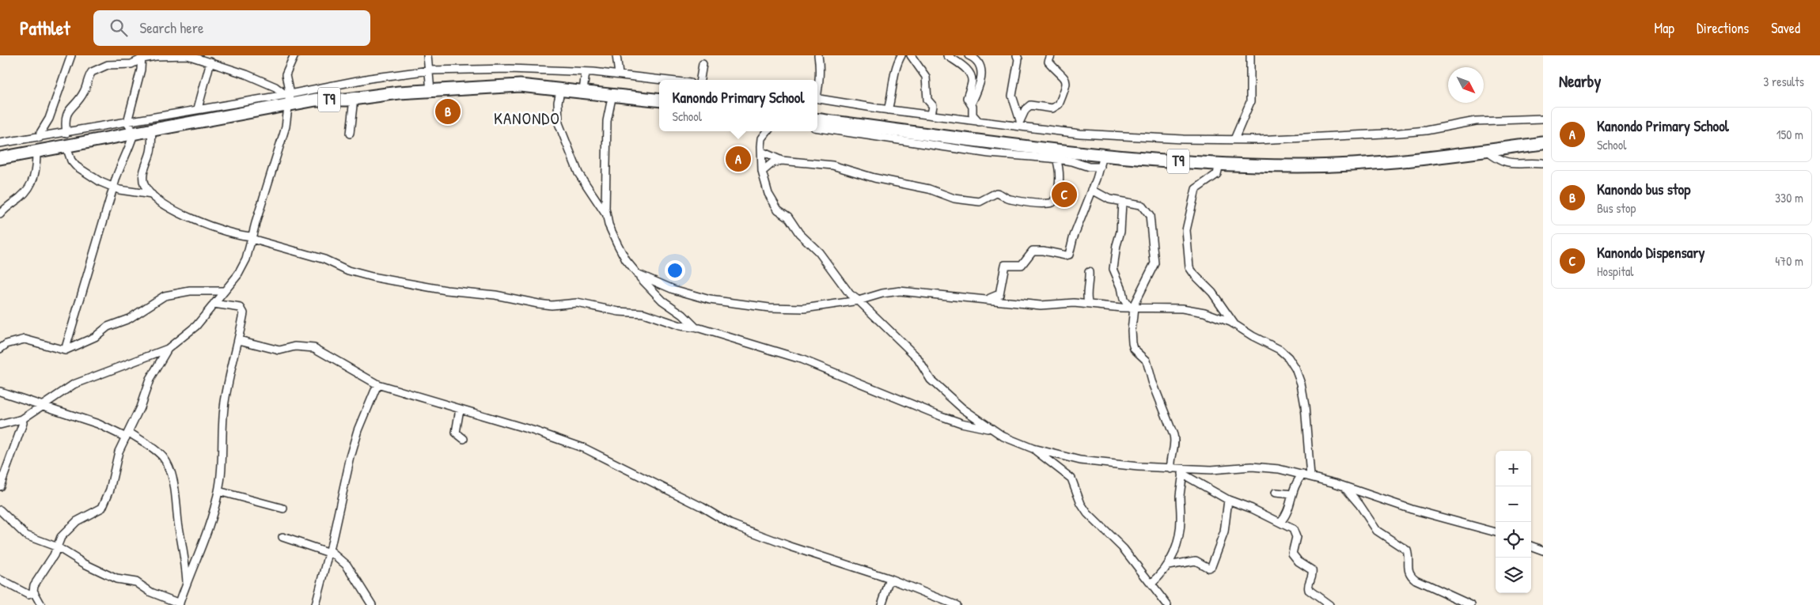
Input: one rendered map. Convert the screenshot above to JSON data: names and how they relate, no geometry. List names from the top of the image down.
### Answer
{
  "streets": {
    "highway": ["T9"]
  },
  "districts": ["KANONDO"],
  "north": "bottom right",
  "page": {
    "header": "Pathlet",
    "search": "Search here",
    "nav": ["Map", "Directions", "Saved"],
    "heading": ["Nearby", "3 results"],
    "popup": ["Kanondo Primary School", "School"],
    "pins": ["B", "A", "C"],
    "list": [
      {
        "mark": "A",
        "name": "Kanondo Primary School",
        "note": "School",
        "value": "150 m"
      },
      {
        "mark": "B",
        "name": "Kanondo bus stop",
        "note": "Bus stop",
        "value": "330 m"
      },
      {
        "mark": "C",
        "name": "Kanondo Dispensary",
        "note": "Hospital",
        "value": "470 m"
      }
    ],
    "map_buttons": ["+", "−"]
  }
}
